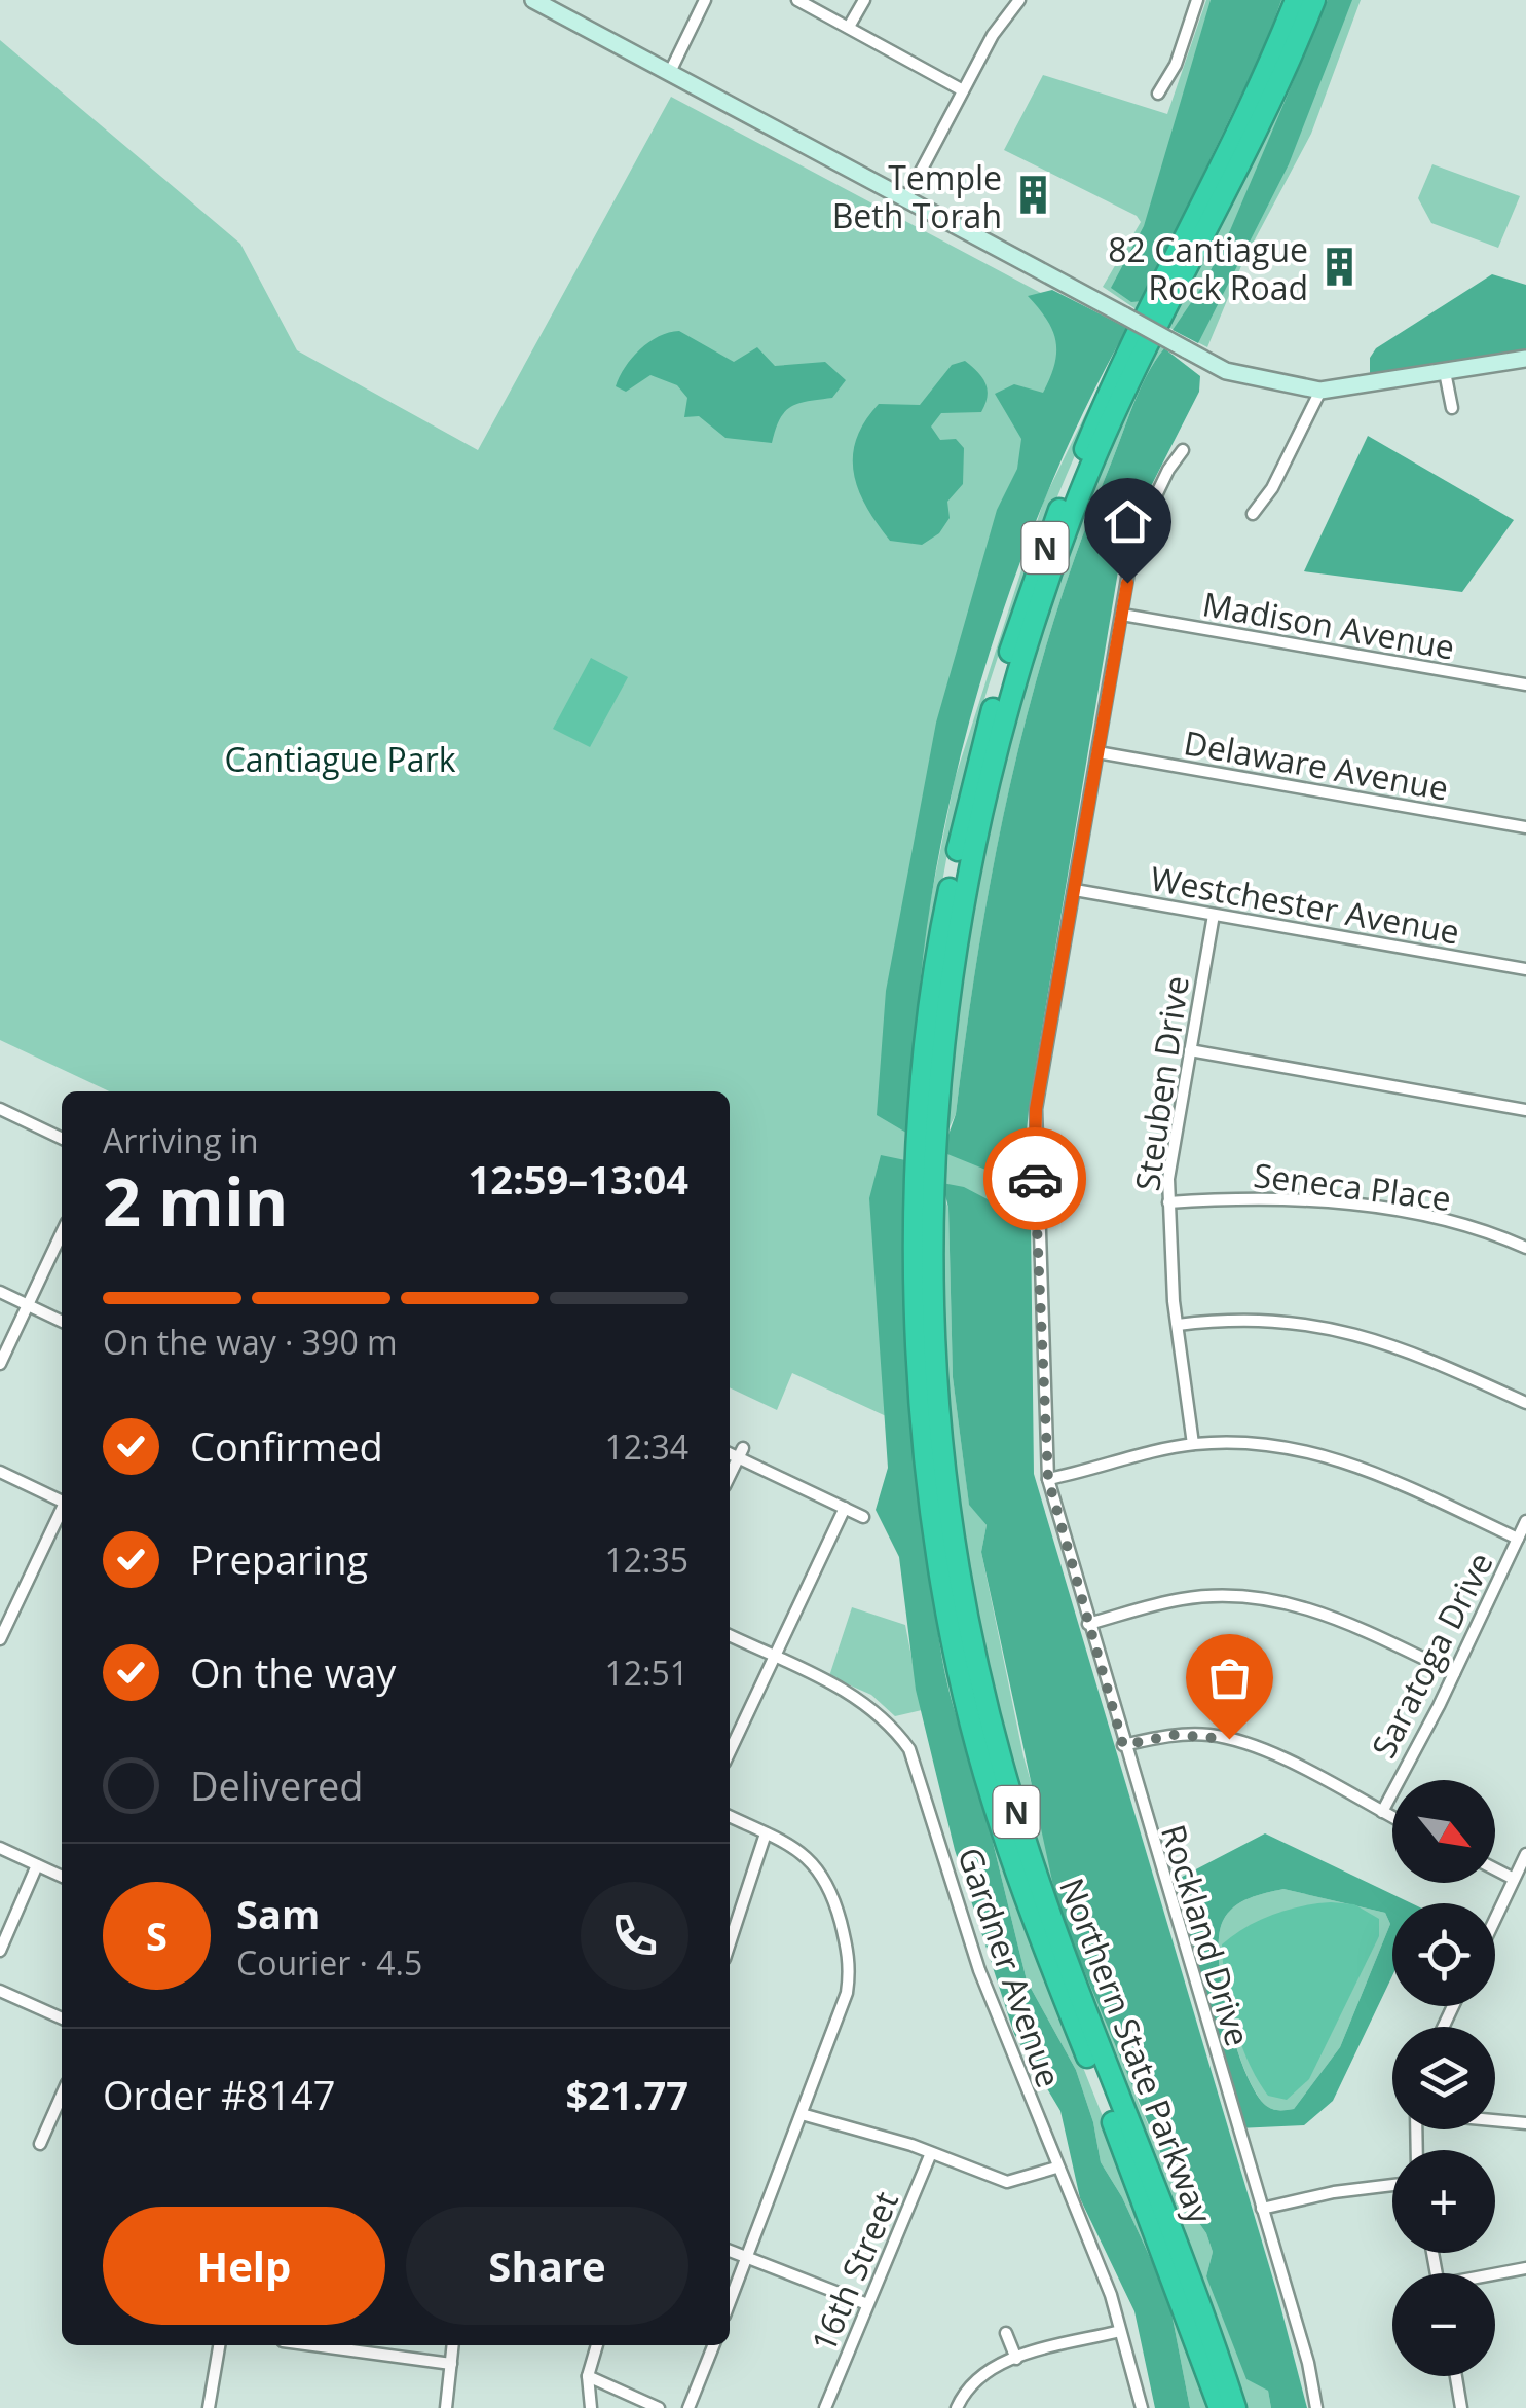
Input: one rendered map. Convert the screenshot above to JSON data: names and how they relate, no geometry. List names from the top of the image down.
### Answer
{
  "streets": {
    "highway": ["N", "Northern State Parkway"],
    "street": [
      "Madison Avenue",
      "Delaware Avenue",
      "Westchester Avenue",
      "Steuben Drive",
      "Seneca Place",
      "Saratoga Drive",
      "Rockland Drive",
      "Gardner Avenue",
      "16th Street"
    ]
  },
  "crossings": [
    ["Madison Avenue", "Rockland Drive"],
    ["Delaware Avenue", "Rockland Drive"],
    ["Westchester Avenue", "Steuben Drive"],
    ["Westchester Avenue", "Rockland Drive"],
    ["Steuben Drive", "Seneca Place"]
  ],
  "parks": ["Cantiague Park"],
  "places": {
    "building": ["Temple Beth Torah", "82 Cantiague Rock Road"]
  },
  "north": "bottom right",
  "page": {
    "heading": ["2 min", "Arriving in", "12:59–13:04"],
    "panel": [
      "Sam",
      "Courier · 4.5",
      "Order #8147",
      "$21.77"
    ],
    "bar": "On the way · 390 m",
    "list": [
      ["Confirmed", "12:34"],
      ["Preparing", "12:35"],
      ["On the way", "12:51"],
      "Delivered"
    ],
    "map_buttons": ["+", "−"],
    "round": "S",
    "buttons": ["Help", "Share"]
  }
}
